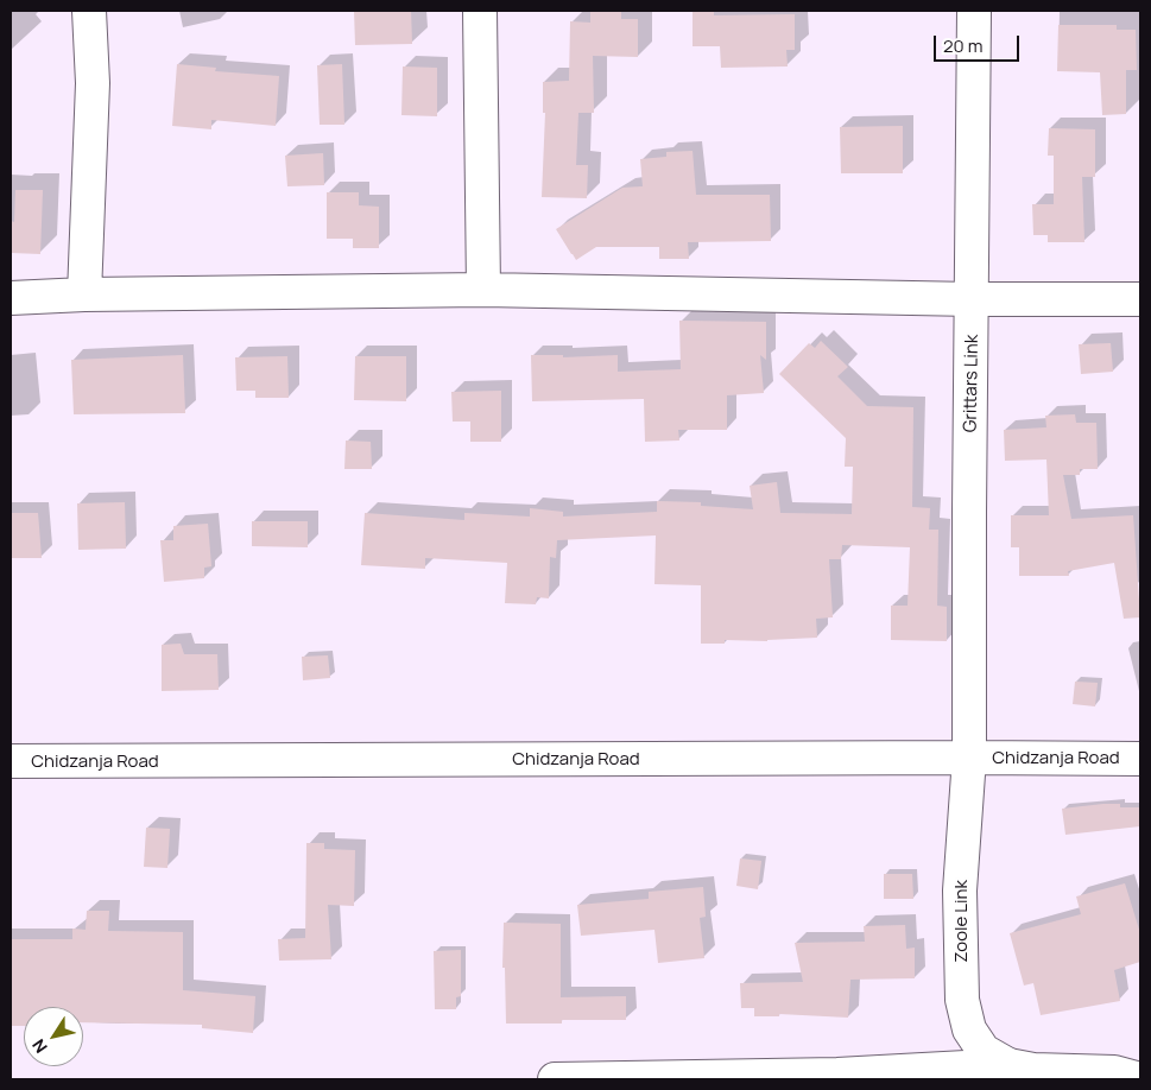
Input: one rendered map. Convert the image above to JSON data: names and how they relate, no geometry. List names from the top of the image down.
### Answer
{
  "streets": {
    "street": ["Grittars Link", "Chidzanja Road", "Zoole Link"]
  },
  "crossings": [
    ["Grittars Link", "Chidzanja Road"],
    ["Grittars Link", "Zoole Link"],
    ["Chidzanja Road", "Zoole Link"]
  ],
  "scale_bar": "20 m",
  "north": "bottom left"
}
